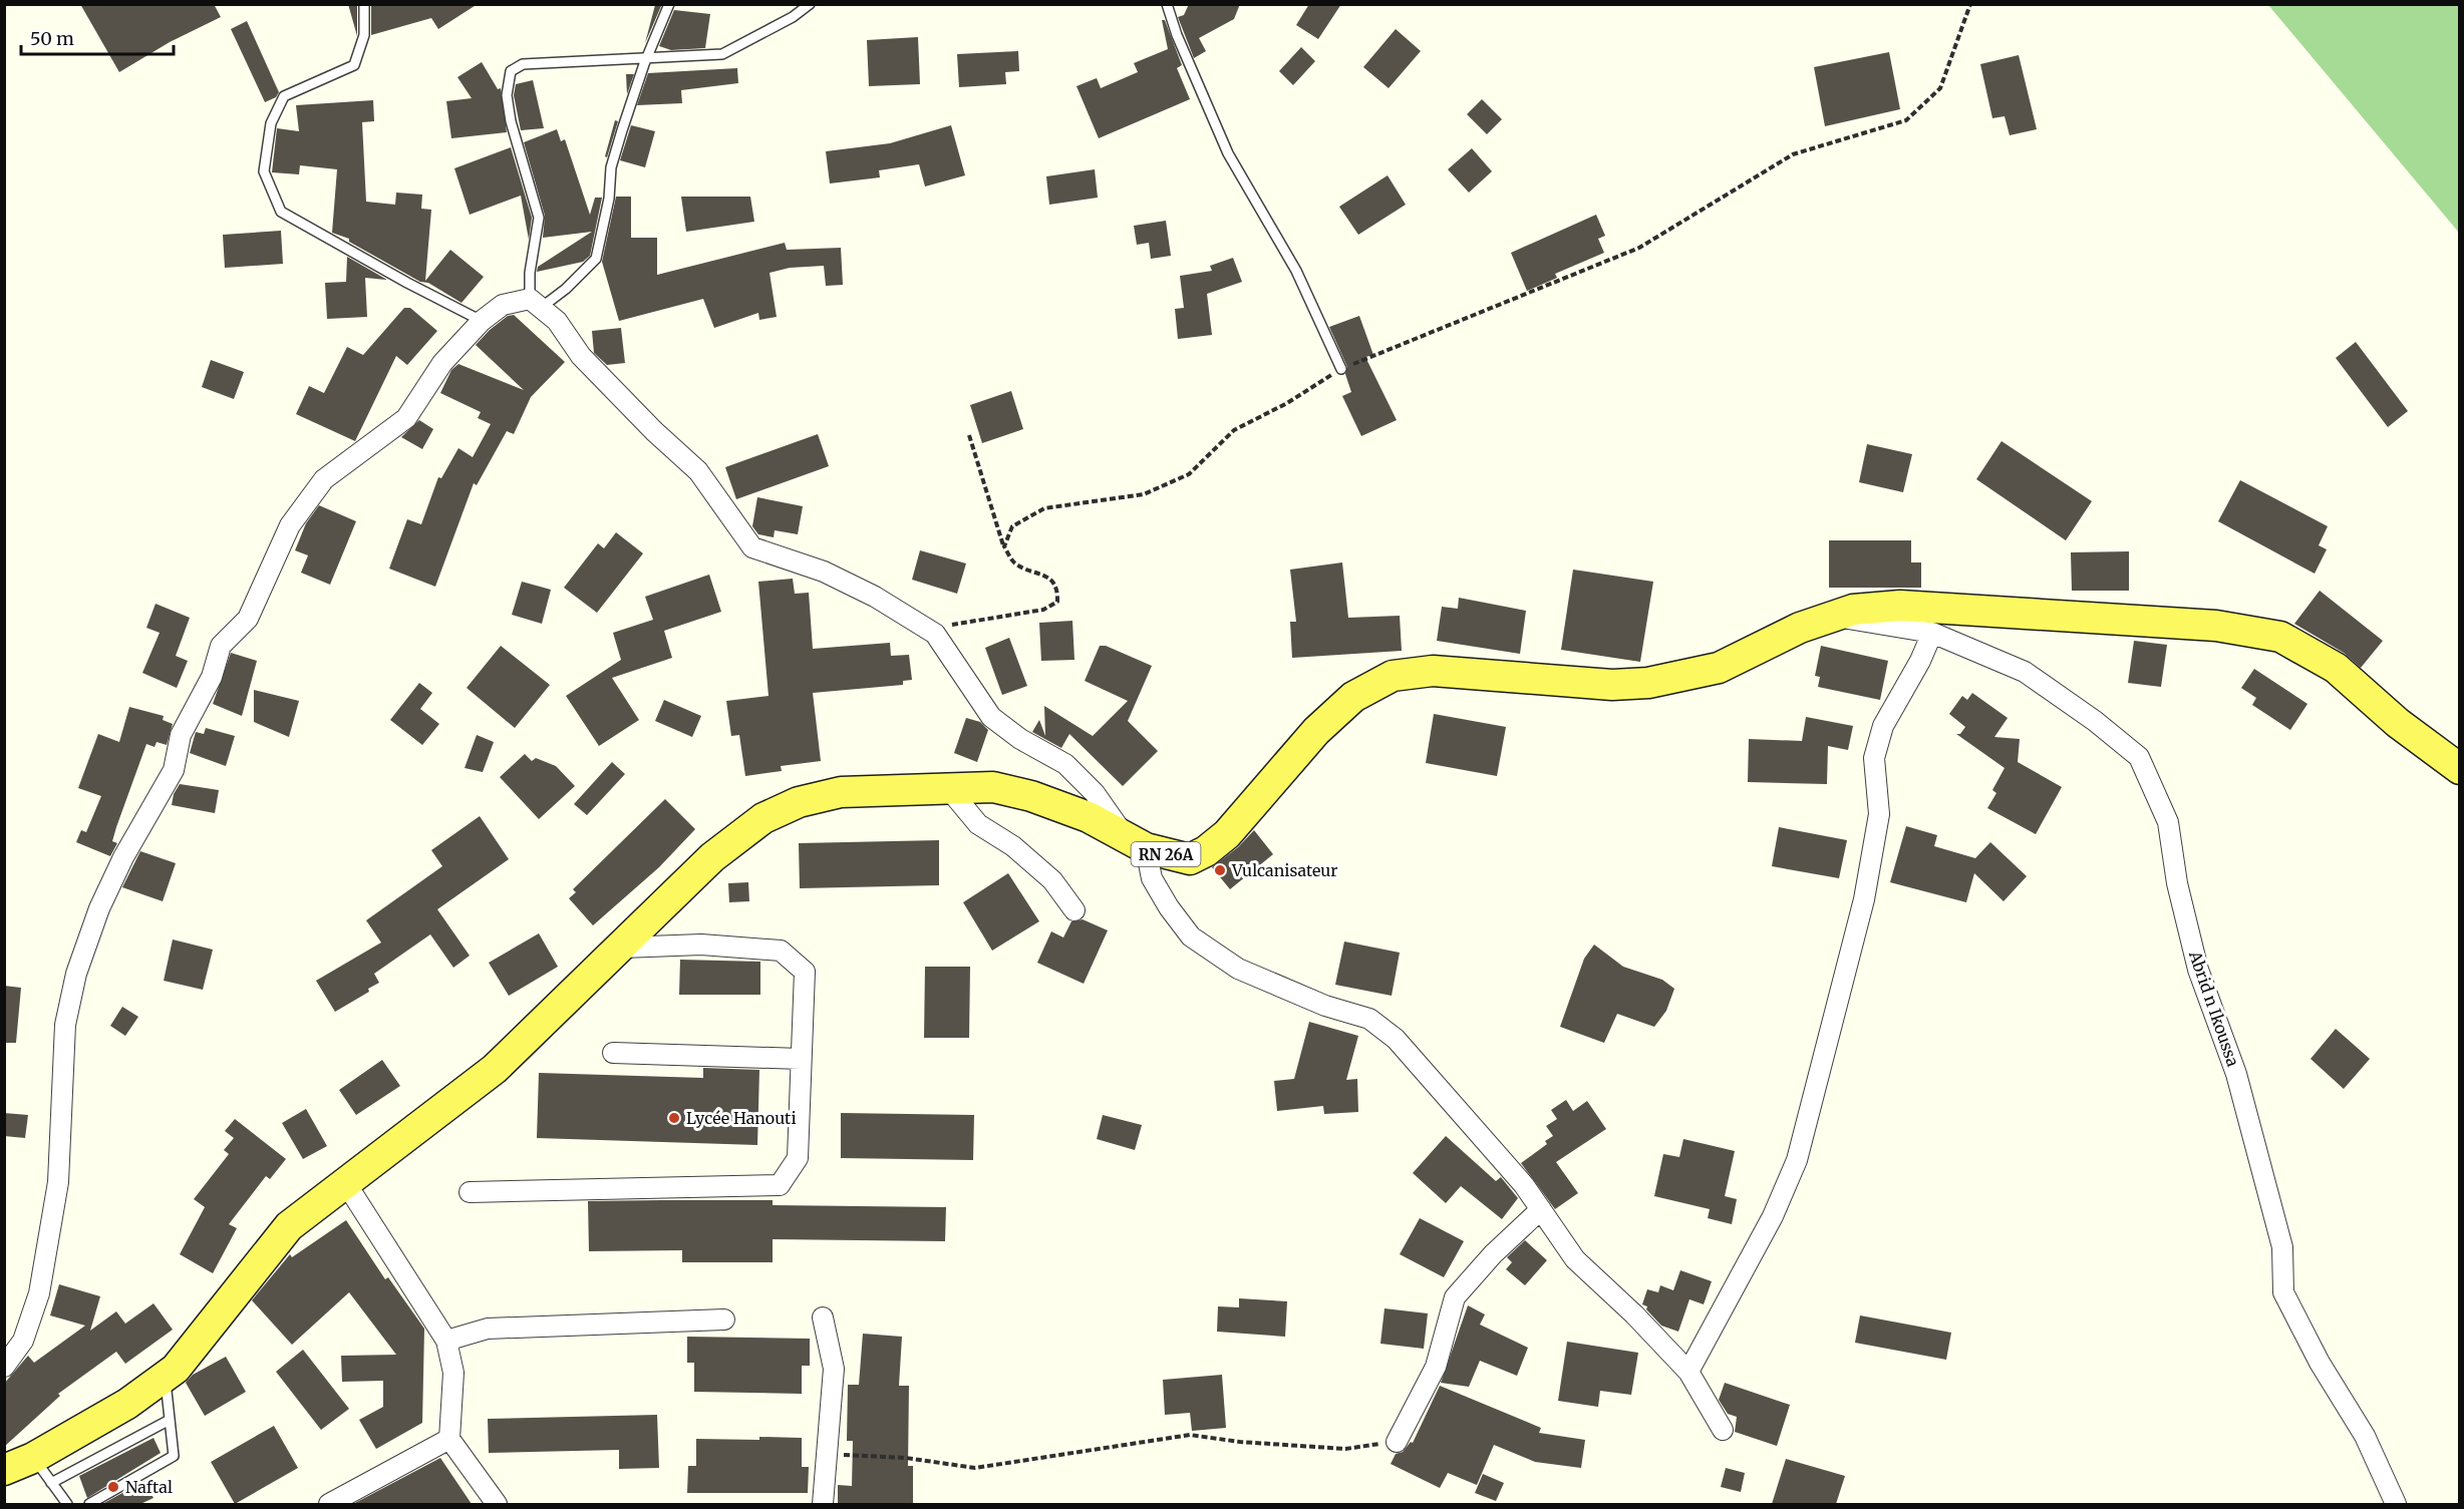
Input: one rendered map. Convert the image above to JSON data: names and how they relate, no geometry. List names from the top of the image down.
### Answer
{
  "streets": {
    "main road": ["RN 26A"],
    "street": ["Abrid n Ikoussa"]
  },
  "crossings": [
    ["RN 26A", "Abrid n Ikoussa"]
  ],
  "places": ["Vulcanisateur", "Lycée Hanouti", "Naftal"],
  "scale_bar": "50 m"
}
